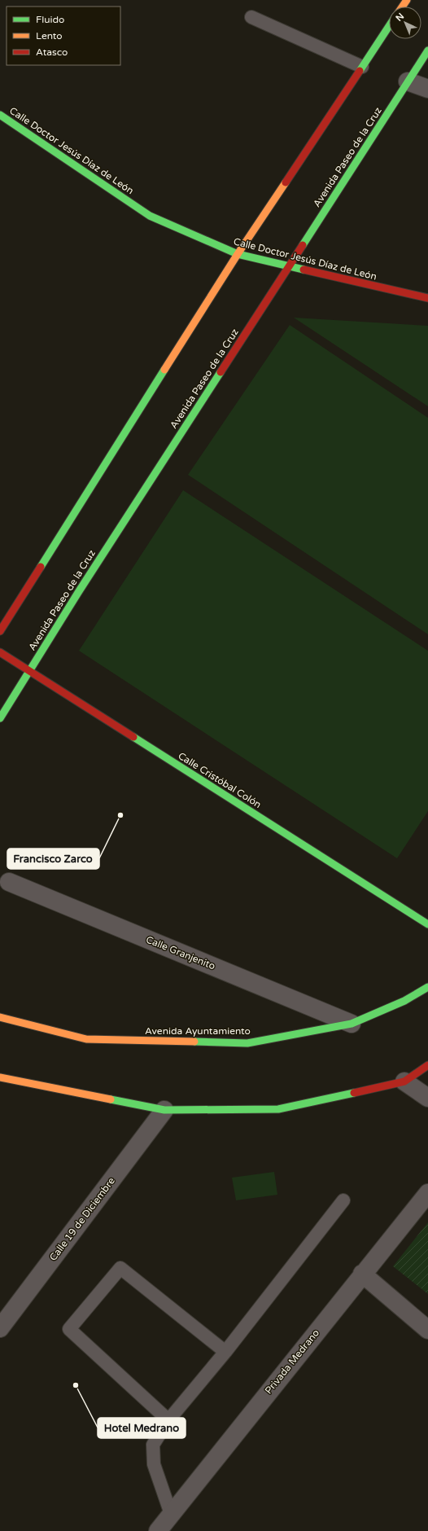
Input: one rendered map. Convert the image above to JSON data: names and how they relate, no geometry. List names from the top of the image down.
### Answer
{
  "streets": {
    "main road": [
      "Calle Doctor Jesús Díaz de León",
      "Avenida Paseo de la Cruz",
      "Calle Cristóbal Colón",
      "Avenida Ayuntamiento"
    ],
    "street": ["Calle Granjenito", "Calle 19 de Diciembre", "Privada Medrano"]
  },
  "crossings": [
    ["Calle Doctor Jesús Díaz de León", "Avenida Paseo de la Cruz"],
    ["Avenida Paseo de la Cruz", "Calle Cristóbal Colón"],
    ["Calle Granjenito", "Avenida Ayuntamiento"]
  ],
  "places": ["Francisco Zarco", "Hotel Medrano"],
  "legend": ["Fluido", "Lento", "Atasco"],
  "north": "top left"
}
